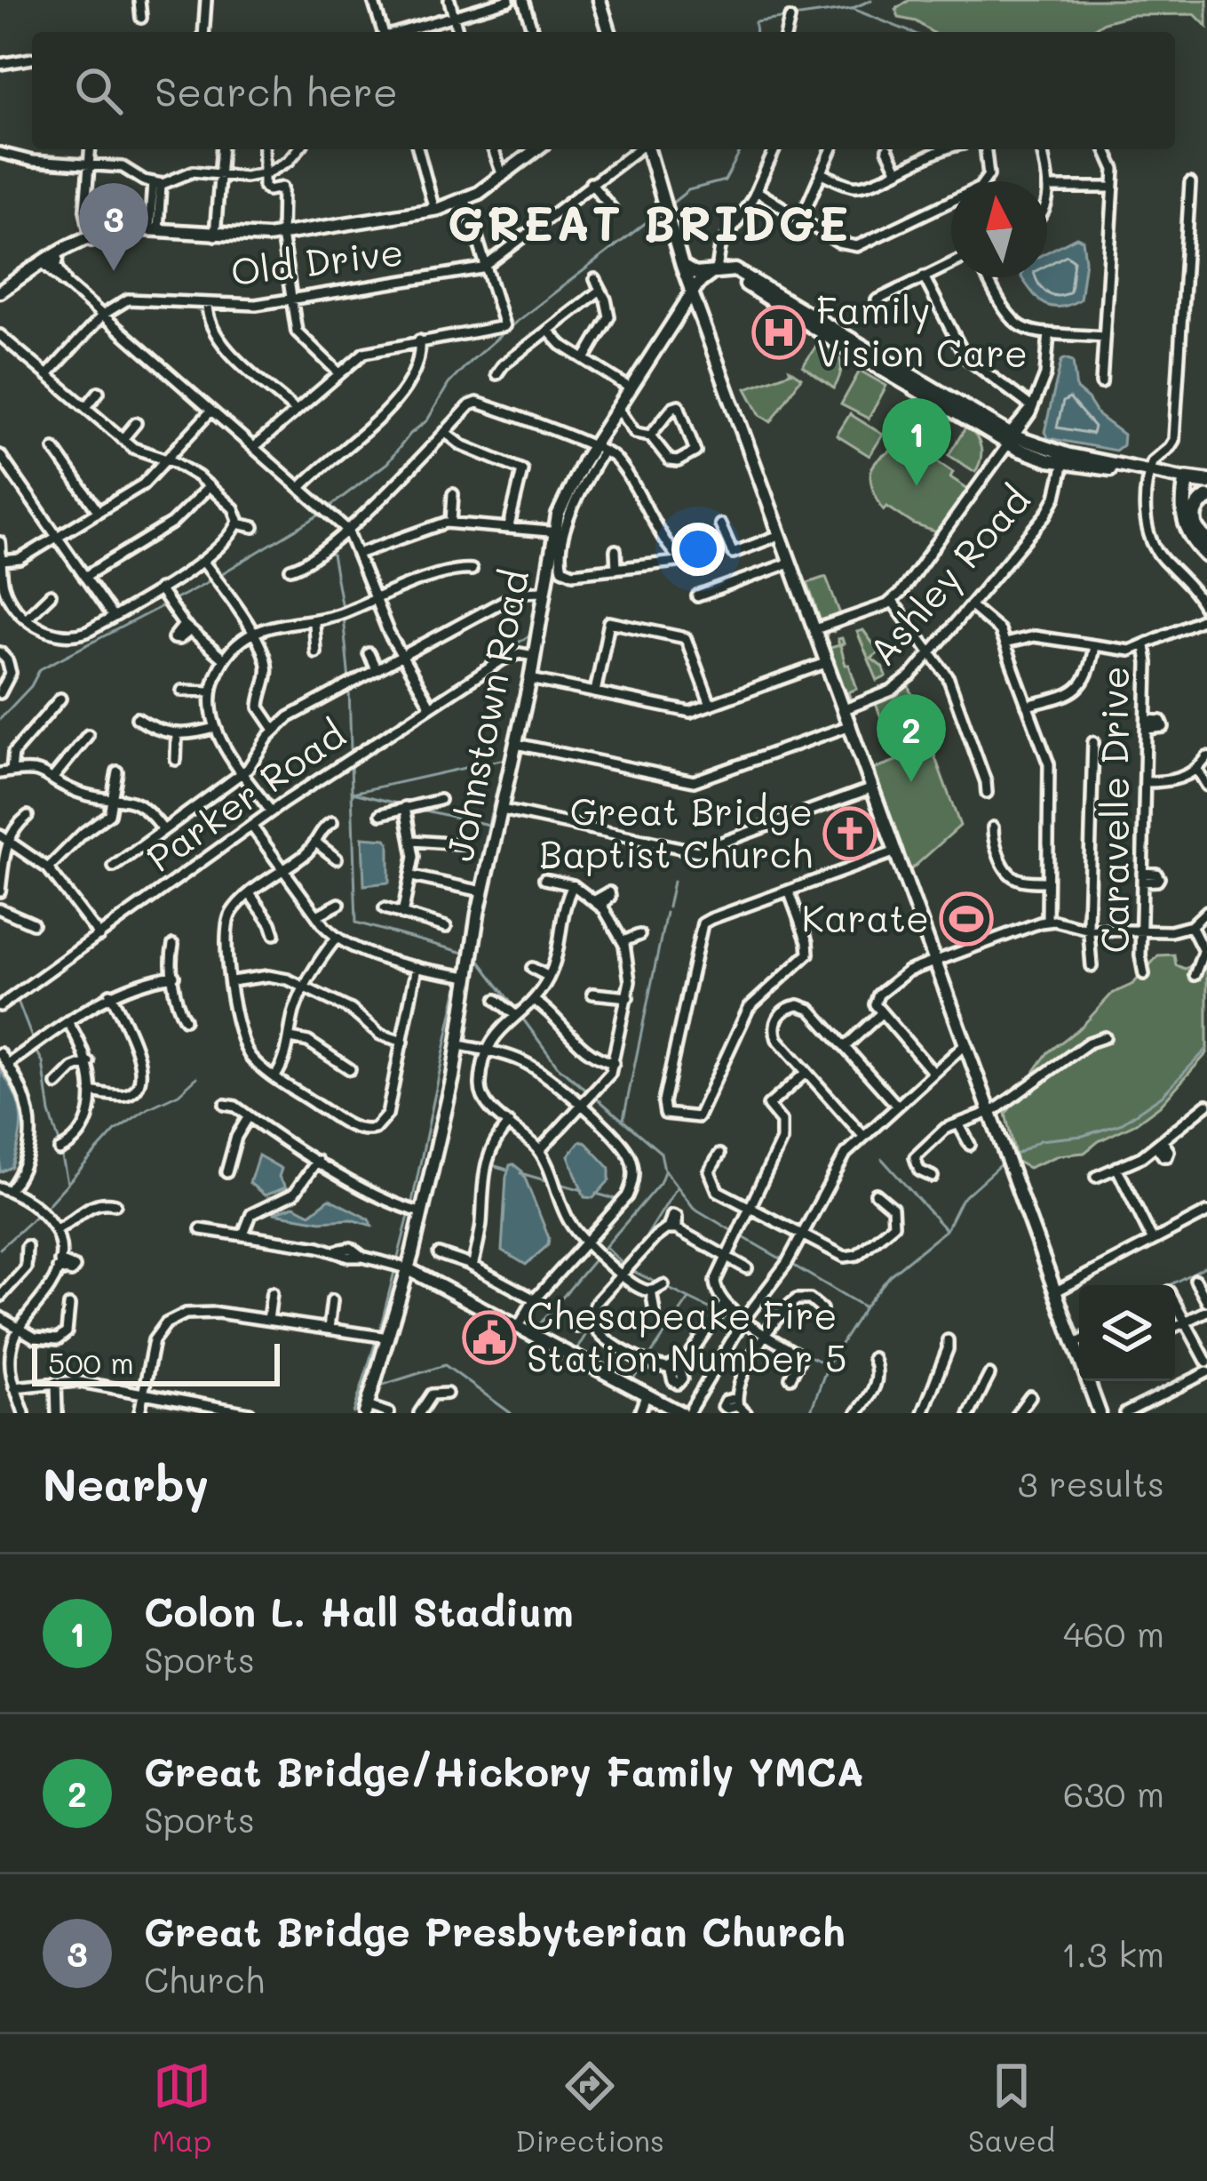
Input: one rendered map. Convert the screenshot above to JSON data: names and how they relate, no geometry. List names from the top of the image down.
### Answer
{
  "streets": {
    "main road": ["Johnstown Road"],
    "street": [
      "Old Drive",
      "Ashley Road",
      "Parker Road",
      "Caravelle Drive"
    ]
  },
  "crossings": [
    ["Johnstown Road", "Parker Road"]
  ],
  "districts": ["GREAT BRIDGE"],
  "places": {
    "hospital": ["Family Vision Care"],
    "church": ["Great Bridge Baptist Church"],
    "sports": ["Karate"],
    "public building": ["Chesapeake Fire Station Number 5"]
  },
  "scale_bar": "500 m",
  "north": "top",
  "page": {
    "search": "Search here",
    "pins": ["3", "1", "2"],
    "scale": "500 m",
    "heading": ["Nearby", "3 results"],
    "list": [
      {
        "mark": "1",
        "name": "Colon L. Hall Stadium",
        "note": "Sports",
        "value": "460 m"
      },
      {
        "mark": "2",
        "name": "Great Bridge/Hickory Family YMCA",
        "note": "Sports",
        "value": "630 m"
      },
      {
        "mark": "3",
        "name": "Great Bridge Presbyterian Church",
        "note": "Church",
        "value": "1.3 km"
      }
    ],
    "nav": ["Map", "Directions", "Saved"]
  }
}
